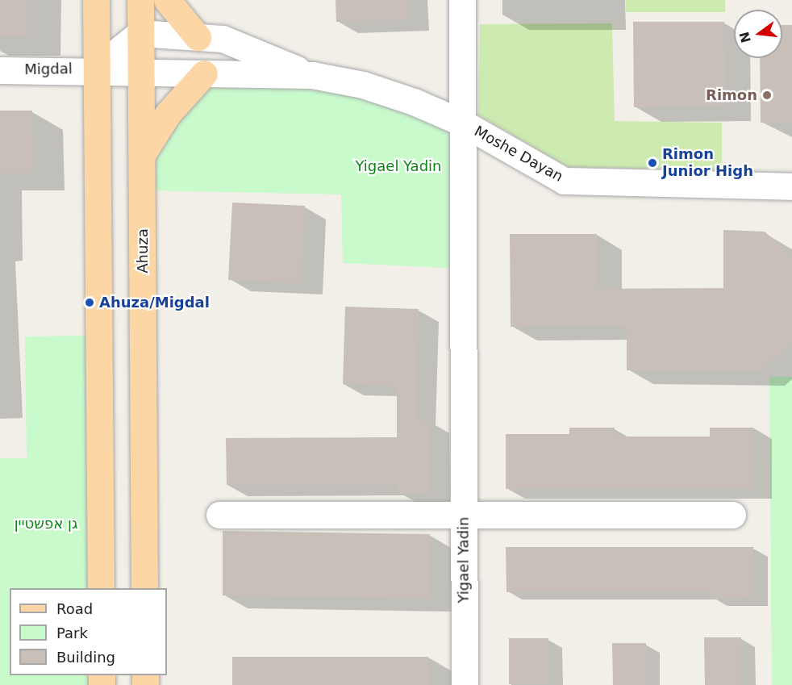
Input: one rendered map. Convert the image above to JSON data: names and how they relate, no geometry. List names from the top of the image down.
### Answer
{
  "streets": {
    "main road": ["Ahuza"],
    "street": ["Migdal", "Moshe Dayan", "Yigael Yadin"]
  },
  "crossings": [
    ["Migdal", "Moshe Dayan"],
    ["Moshe Dayan", "Ahuza"],
    ["Moshe Dayan", "Yigael Yadin"]
  ],
  "parks": ["Yigael Yadin", "גן אפשטיין"],
  "places": ["Rimon", "Rimon Junior High", "Ahuza/Migdal"],
  "legend": ["Road", "Park", "Building"],
  "north": "left"
}
